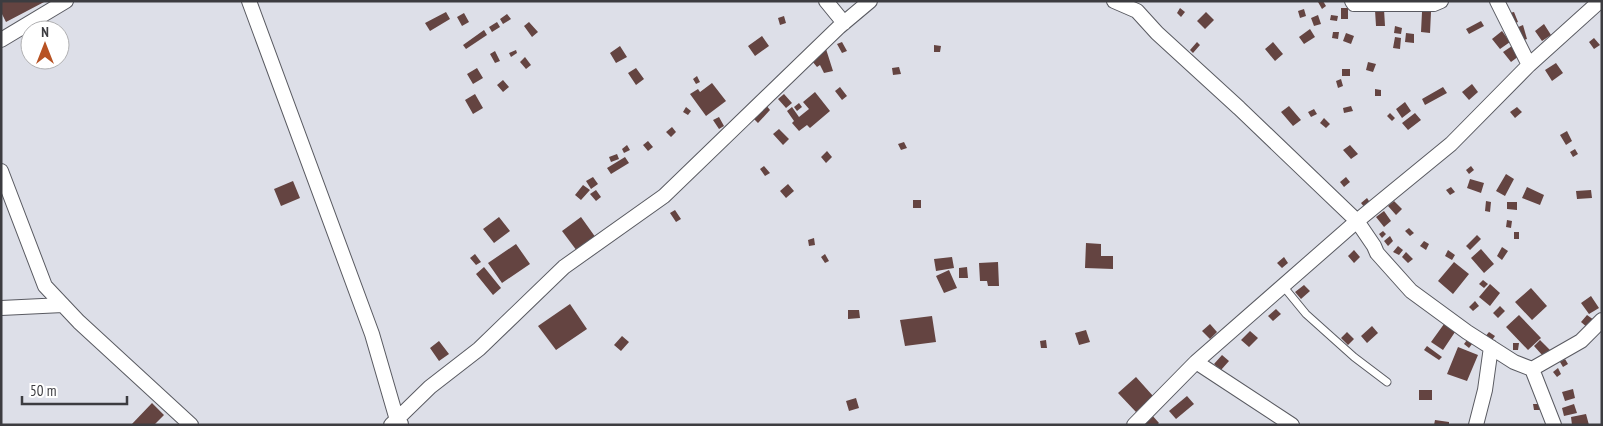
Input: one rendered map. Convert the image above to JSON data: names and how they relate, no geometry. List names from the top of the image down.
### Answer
{
  "scale_bar": "50 m",
  "north": "top"
}
